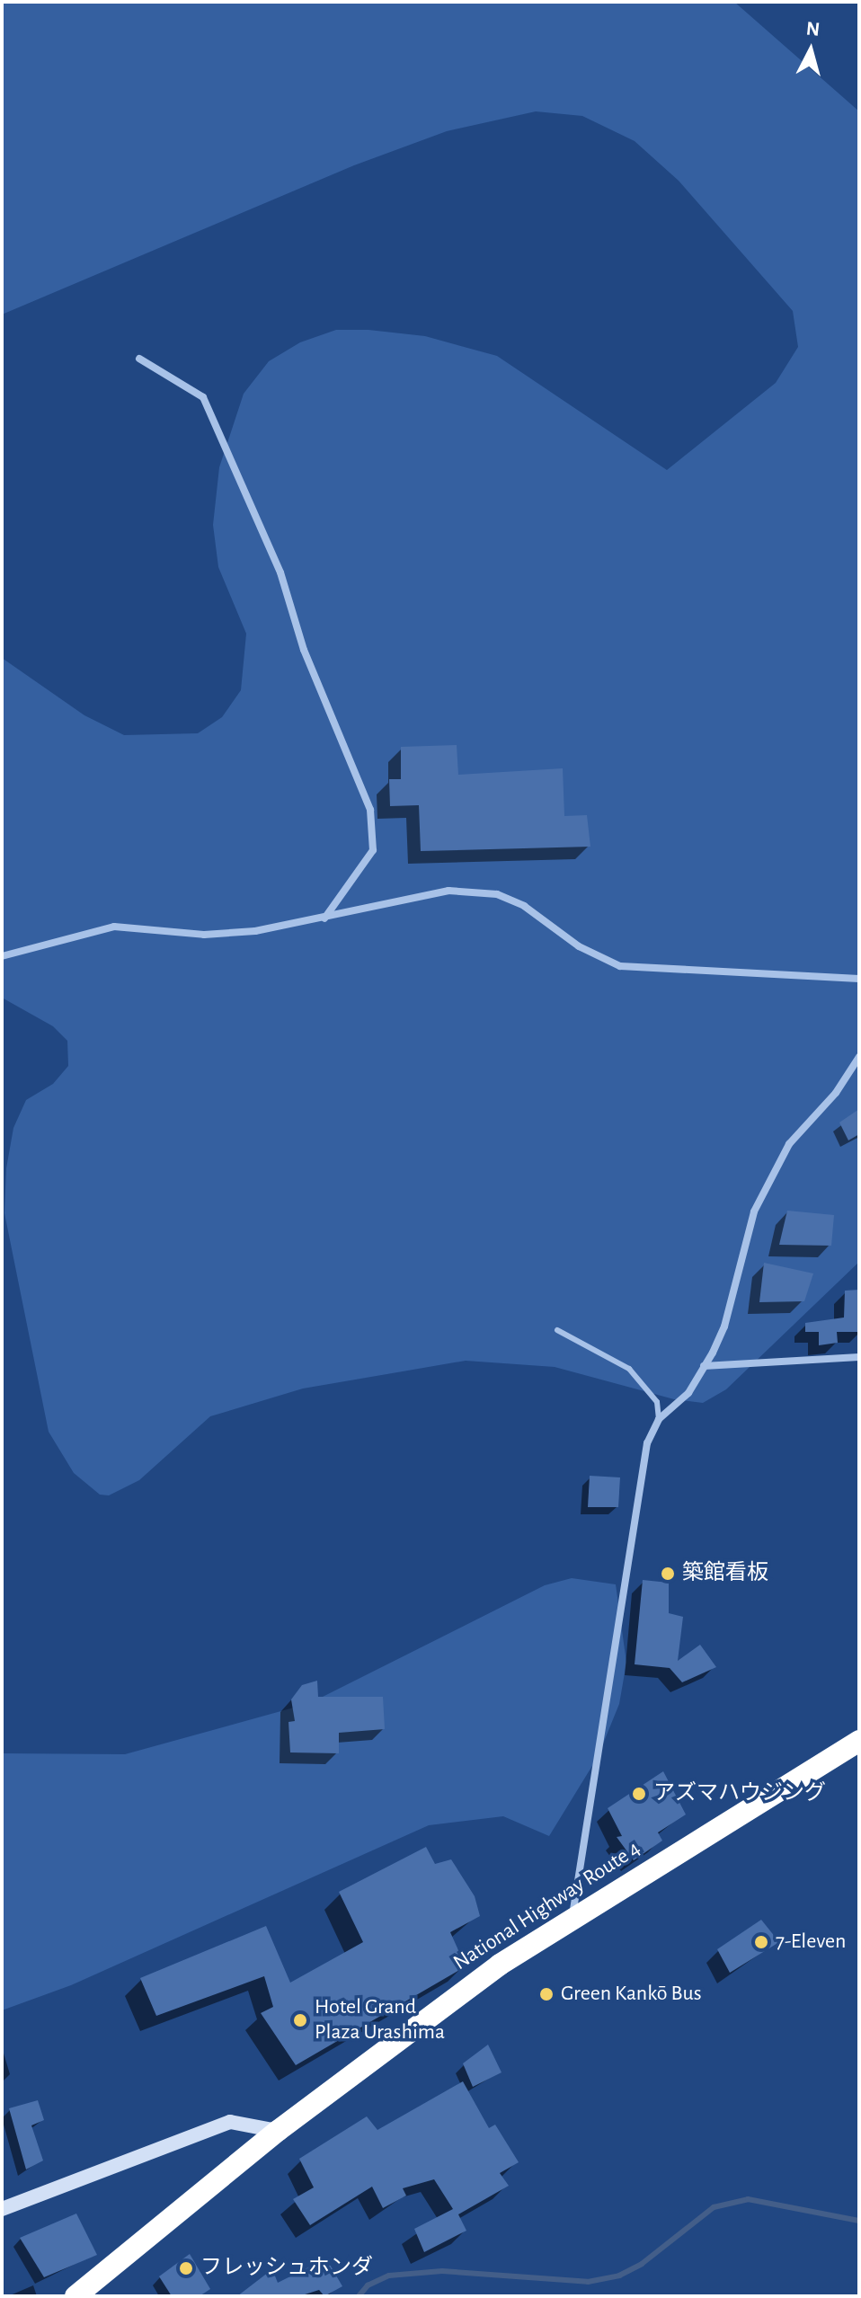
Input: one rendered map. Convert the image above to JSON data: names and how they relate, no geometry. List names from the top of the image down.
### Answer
{
  "streets": {
    "highway": ["National Highway Route 4"]
  },
  "places": [
    "築館看板",
    "アズマハウジング",
    "7-Eleven",
    "Green Kankō Bus",
    "Hotel Grand Plaza Urashima",
    "フレッシュホンダ"
  ],
  "north": "top"
}
